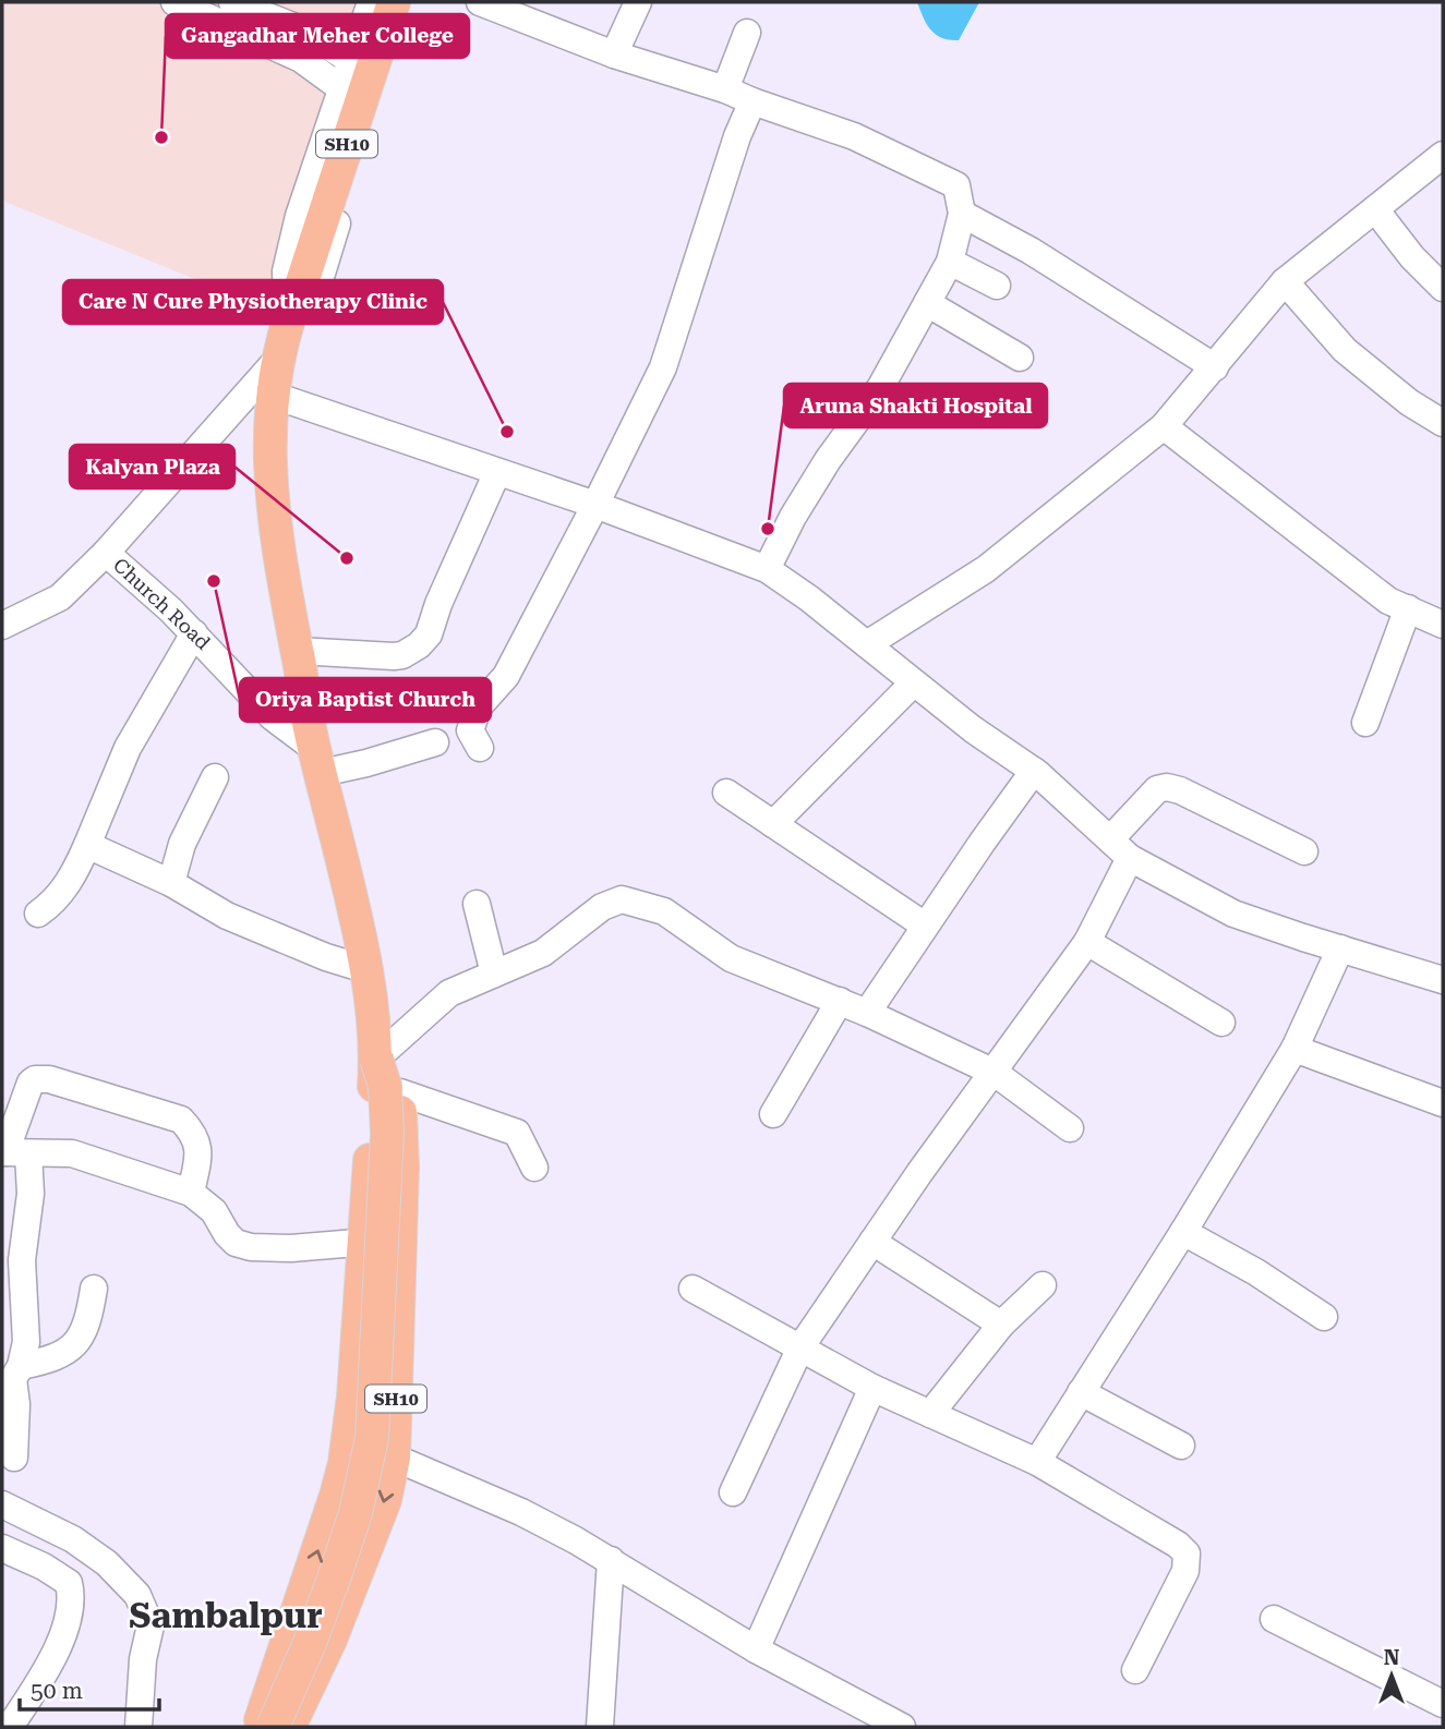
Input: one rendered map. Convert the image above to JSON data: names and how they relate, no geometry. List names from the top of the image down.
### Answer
{
  "streets": {
    "main road": ["SH10"],
    "street": ["Church Road"]
  },
  "crossings": [
    ["SH10", "Church Road"]
  ],
  "districts": ["Sambalpur"],
  "places": [
    "Gangadhar Meher College",
    "Care N Cure Physiotherapy Clinic",
    "Aruna Shakti Hospital",
    "Kalyan Plaza",
    "Oriya Baptist Church"
  ],
  "scale_bar": "50 m",
  "north": "top"
}
